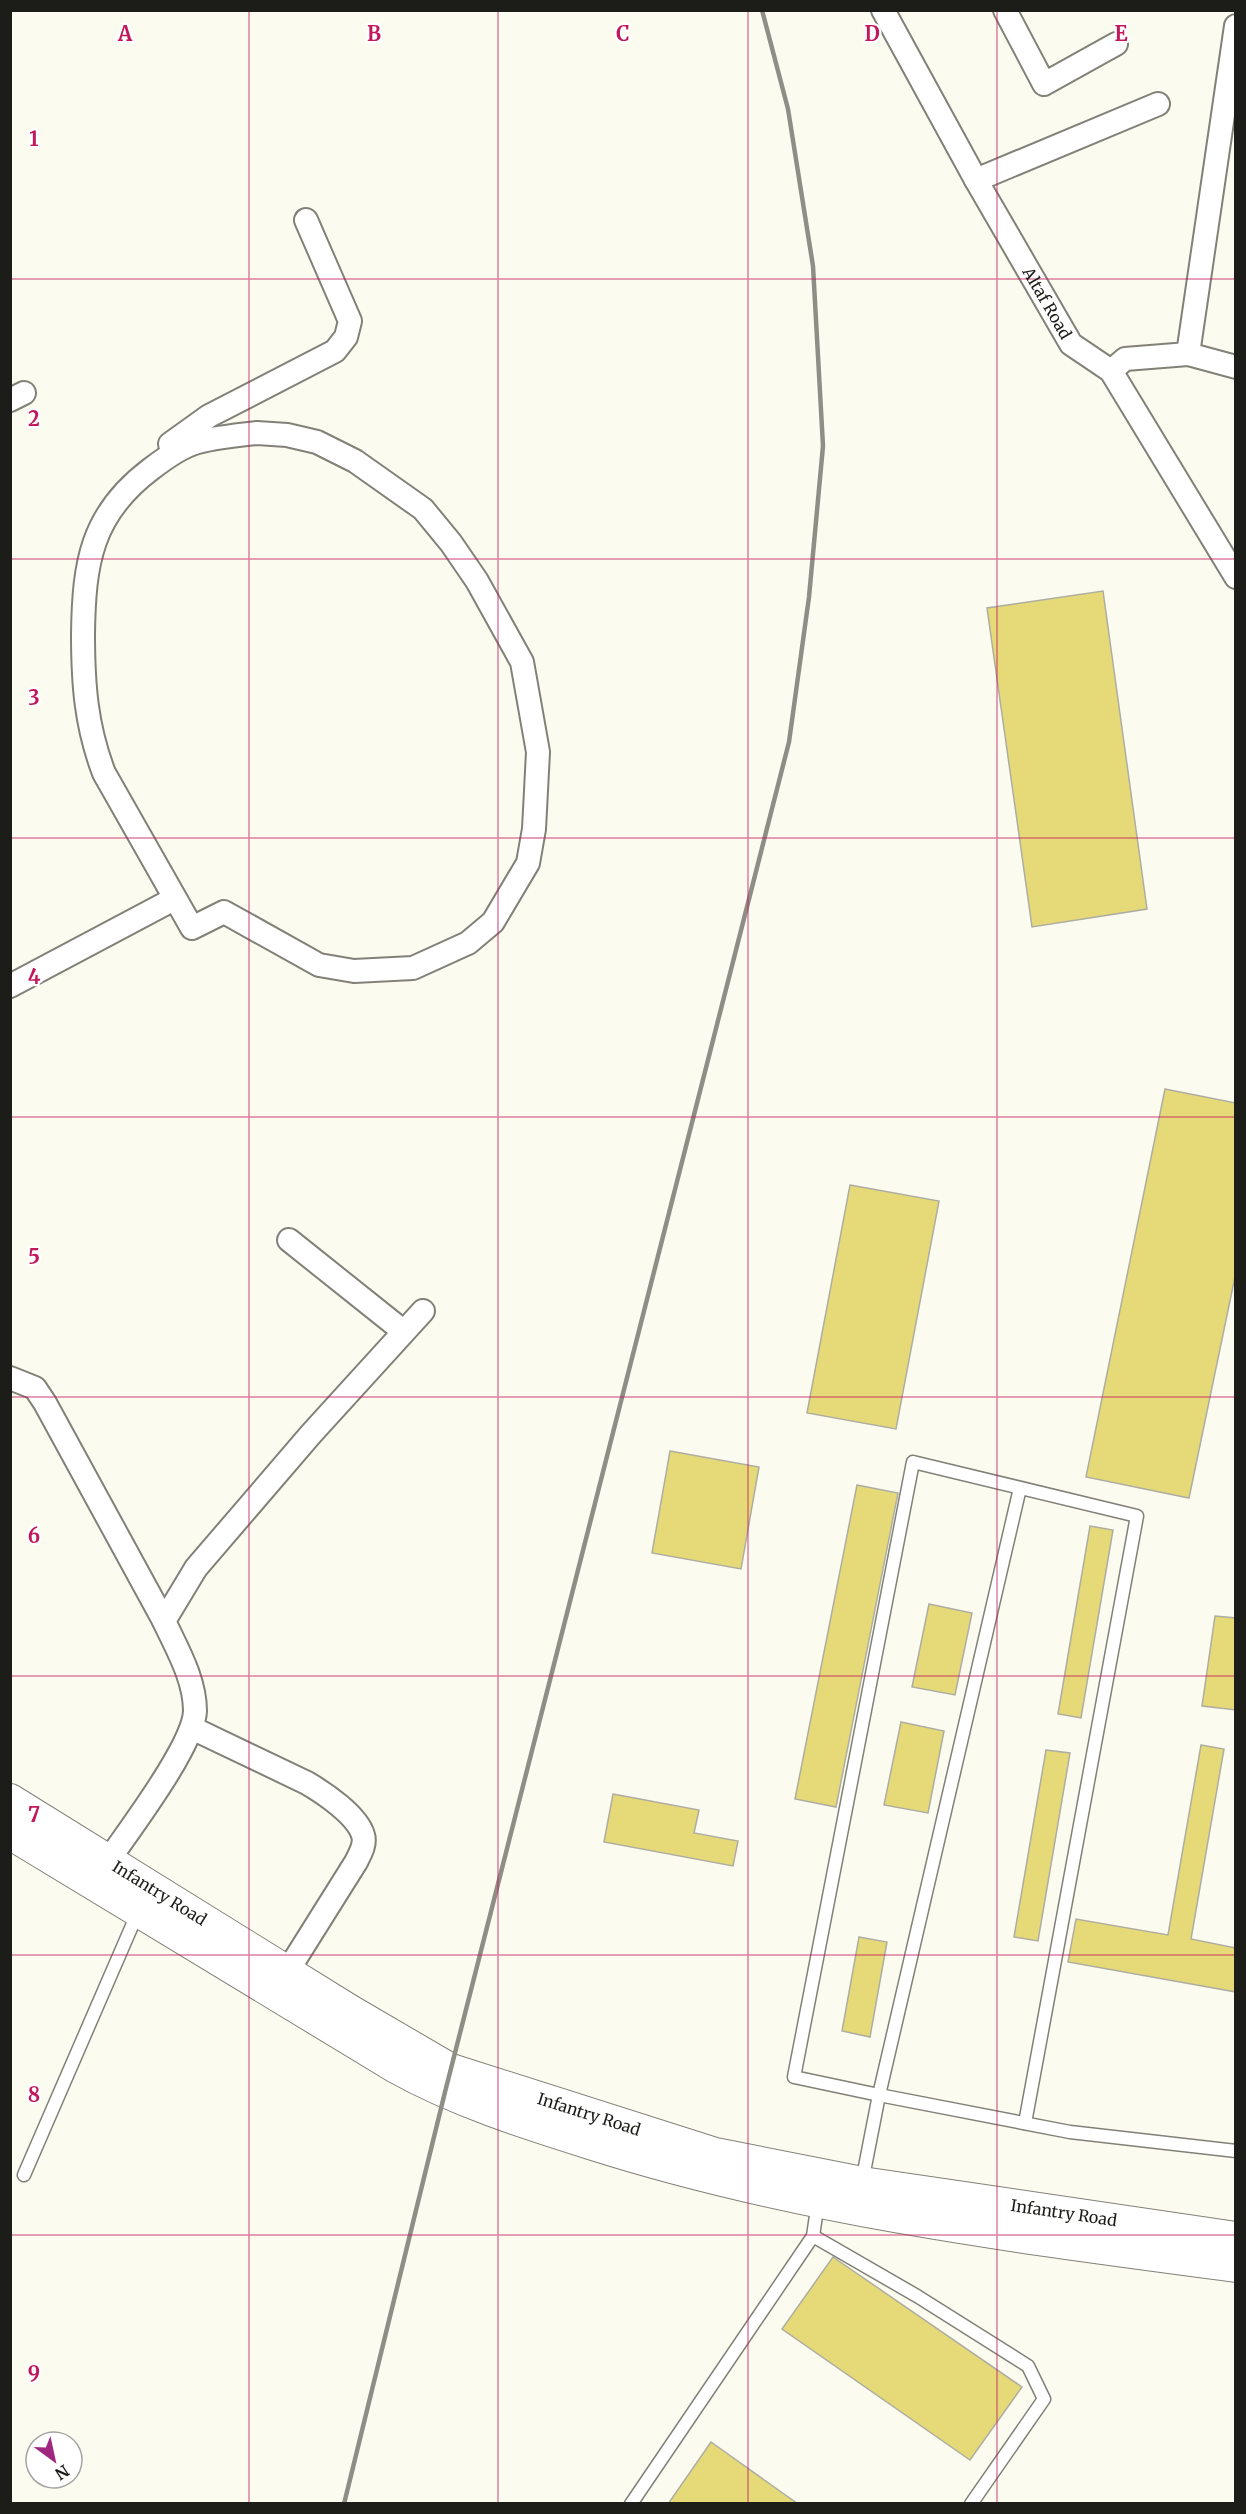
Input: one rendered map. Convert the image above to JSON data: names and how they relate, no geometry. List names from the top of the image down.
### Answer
{
  "streets": {
    "main road": ["Infantry Road"],
    "street": ["Altaf Road"]
  },
  "north": "bottom right",
  "grid": {
    "columns": [
      "A",
      "B",
      "C",
      "D",
      "E"
    ],
    "rows": [
      "1",
      "2",
      "3",
      "4",
      "5",
      "6",
      "7",
      "8",
      "9"
    ]
  }
}
